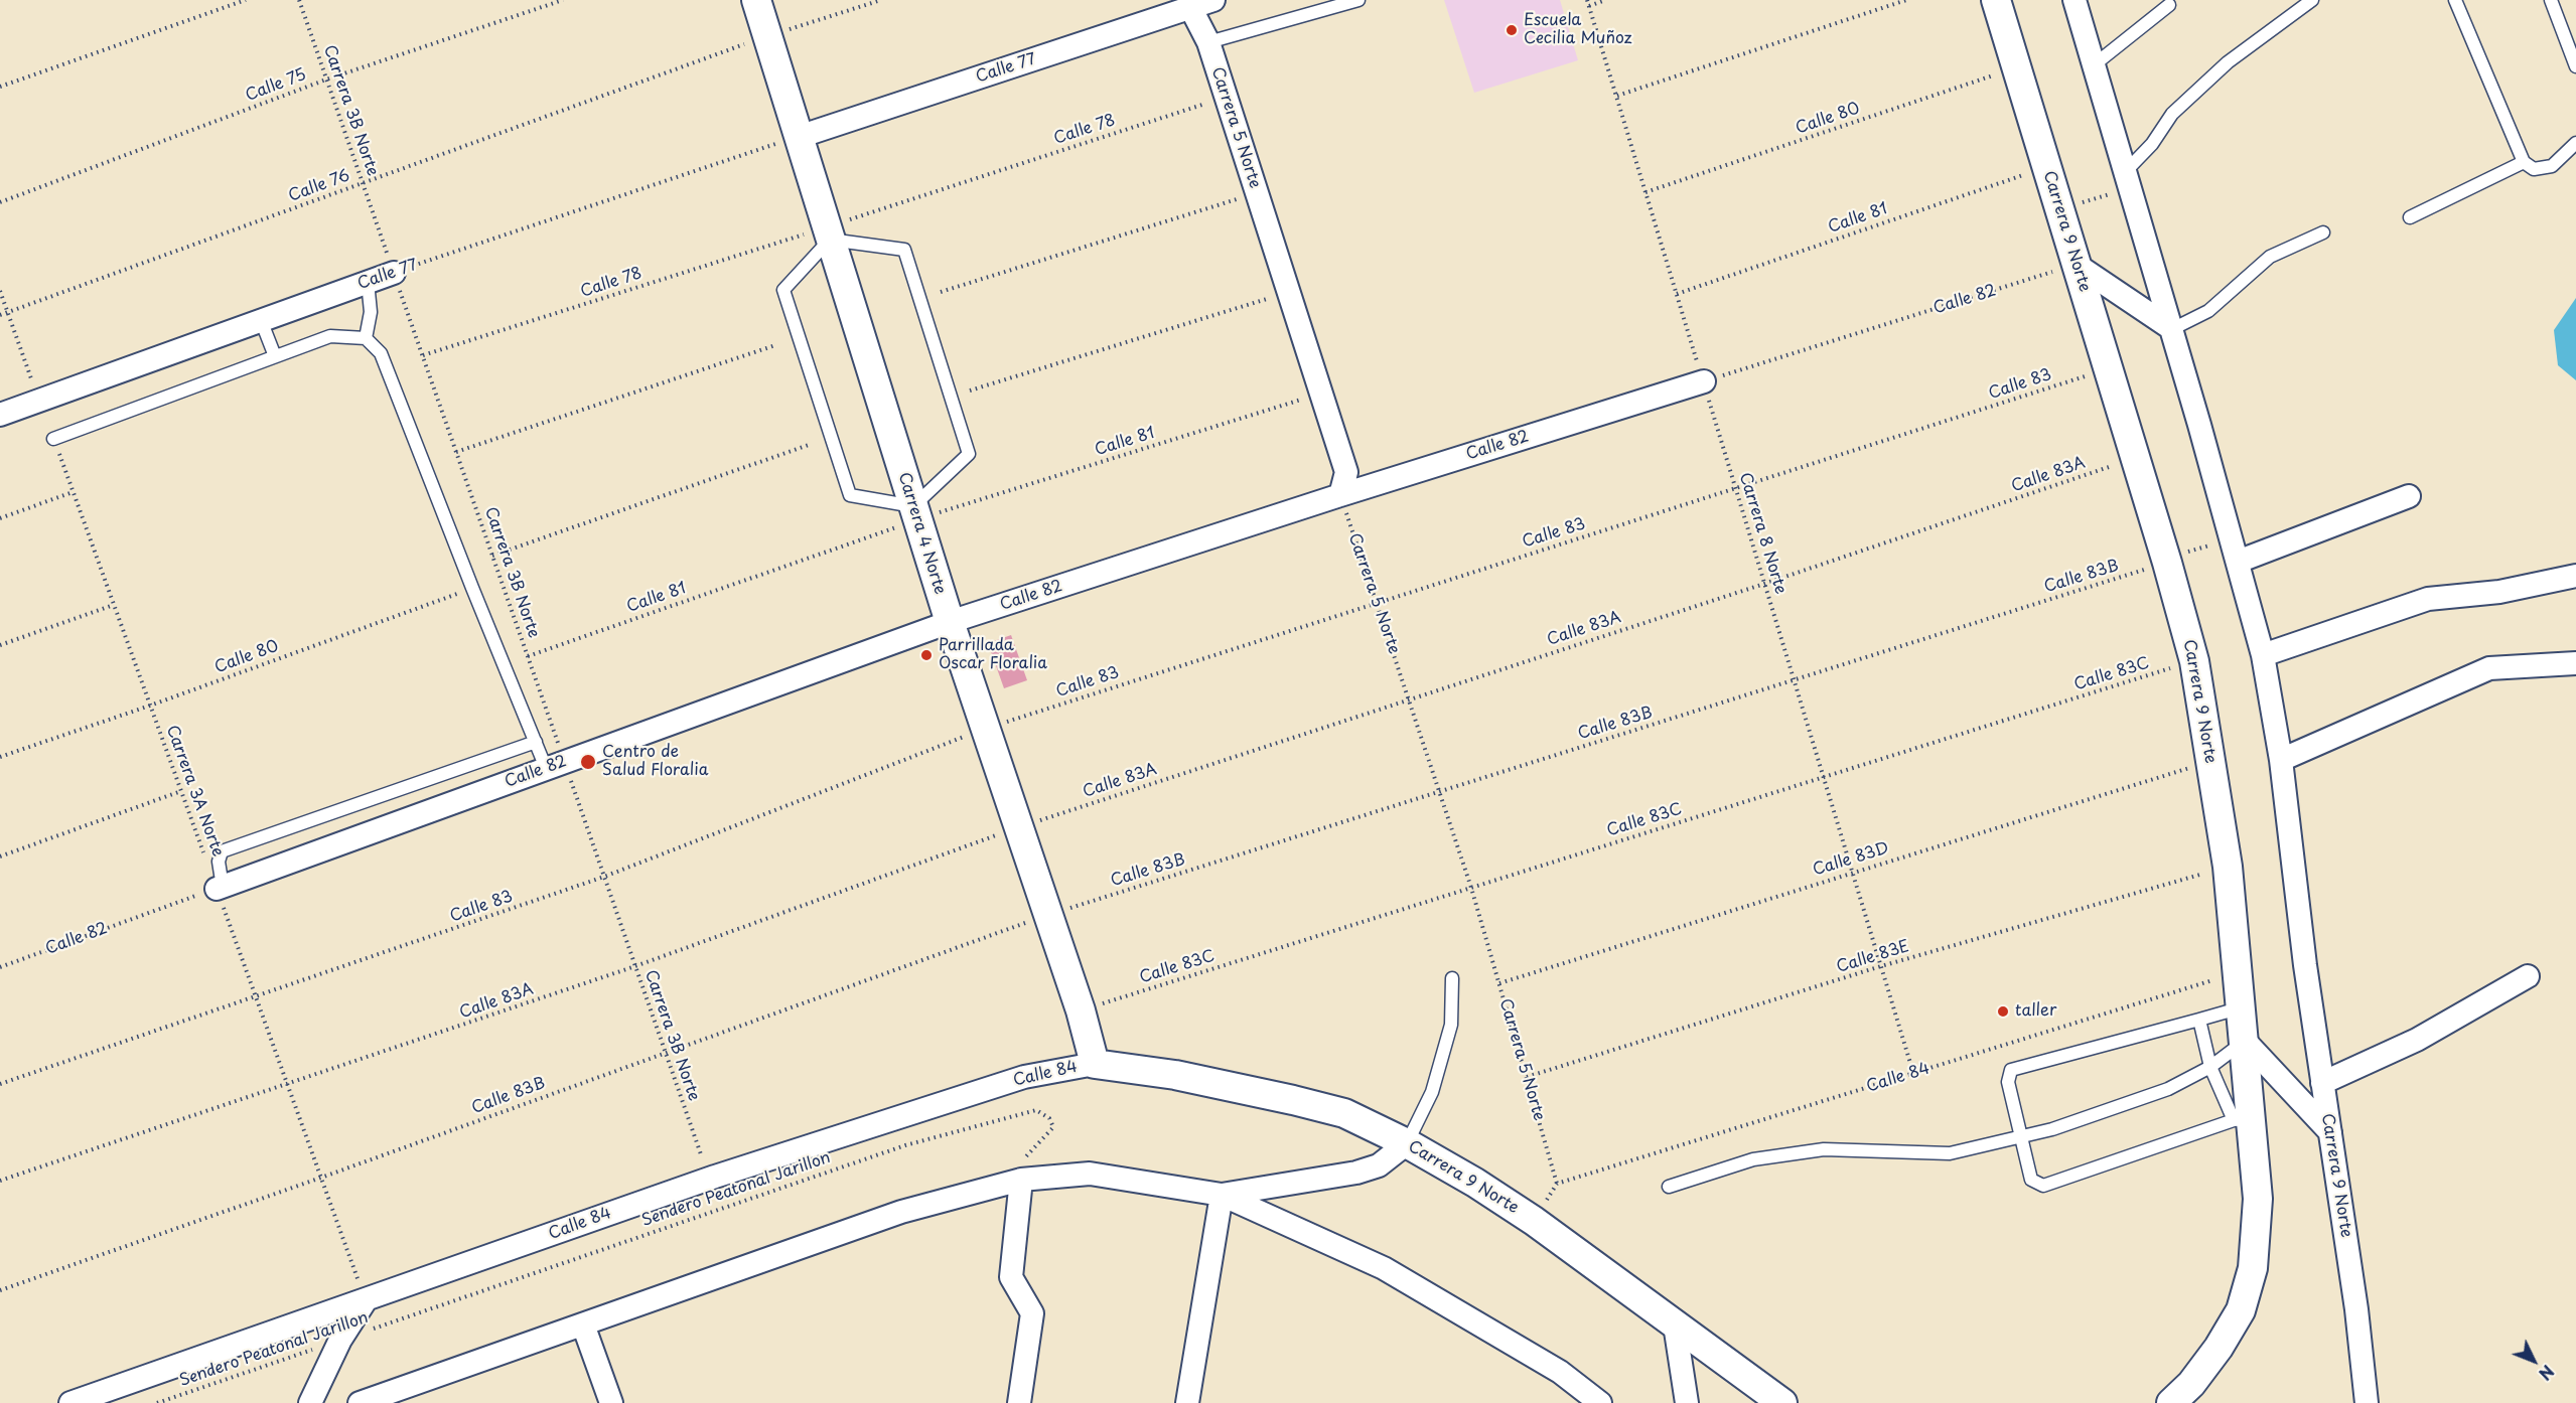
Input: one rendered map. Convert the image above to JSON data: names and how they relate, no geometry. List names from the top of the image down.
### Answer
{
  "streets": {
    "street": [
      "Calle 77",
      "Carrera 5 Norte",
      "Carrera 9 Norte",
      "Calle 82",
      "Carrera 4 Norte",
      "Calle 84"
    ],
    "path": [
      "Calle 75",
      "Carrera 3B Norte",
      "Calle 80",
      "Calle 78",
      "Calle 76",
      "Calle 81",
      "Calle 83",
      "Calle 83A",
      "Carrera 8 Norte",
      "Calle 83B",
      "Calle 83C",
      "Carrera 3A Norte",
      "Calle 83D",
      "Calle 83E",
      "Sendero Peatonal Jarillon"
    ]
  },
  "crossings": [
    ["Calle 77", "Carrera 3B Norte"],
    ["Calle 77", "Carrera 5 Norte"],
    ["Calle 77", "Carrera 4 Norte"],
    ["Calle 75", "Carrera 3B Norte"],
    ["Carrera 3B Norte", "Calle 80"],
    ["Carrera 3B Norte", "Calle 78"],
    ["Carrera 3B Norte", "Calle 76"],
    ["Carrera 3B Norte", "Calle 81"],
    ["Carrera 3B Norte", "Calle 82"],
    ["Carrera 3B Norte", "Calle 83"],
    ["Carrera 3B Norte", "Calle 83A"],
    ["Carrera 3B Norte", "Calle 83B"],
    ["Calle 80", "Carrera 9 Norte"],
    ["Calle 80", "Carrera 8 Norte"],
    ["Calle 80", "Carrera 3A Norte"],
    ["Carrera 5 Norte", "Calle 78"],
    ["Carrera 5 Norte", "Calle 81"],
    ["Carrera 5 Norte", "Calle 82"],
    ["Carrera 5 Norte", "Calle 83"],
    ["Carrera 5 Norte", "Calle 83A"],
    ["Carrera 5 Norte", "Calle 83B"],
    ["Carrera 5 Norte", "Calle 83C"],
    ["Carrera 5 Norte", "Calle 83D"],
    ["Carrera 5 Norte", "Calle 83E"],
    ["Carrera 5 Norte", "Calle 84"],
    ["Calle 78", "Carrera 4 Norte"],
    ["Calle 81", "Carrera 9 Norte"],
    ["Calle 81", "Carrera 4 Norte"],
    ["Calle 81", "Carrera 8 Norte"],
    ["Carrera 9 Norte", "Calle 82"],
    ["Carrera 9 Norte", "Calle 83"],
    ["Carrera 9 Norte", "Calle 83A"],
    ["Carrera 9 Norte", "Carrera 4 Norte"],
    ["Carrera 9 Norte", "Calle 83B"],
    ["Carrera 9 Norte", "Calle 83C"],
    ["Carrera 9 Norte", "Calle 83D"],
    ["Carrera 9 Norte", "Calle 83E"],
    ["Carrera 9 Norte", "Calle 84"],
    ["Calle 82", "Carrera 4 Norte"],
    ["Calle 82", "Carrera 8 Norte"],
    ["Calle 82", "Carrera 3A Norte"],
    ["Calle 83", "Carrera 8 Norte"],
    ["Calle 83", "Carrera 3A Norte"],
    ["Calle 83A", "Carrera 8 Norte"],
    ["Calle 83A", "Carrera 3A Norte"],
    ["Carrera 4 Norte", "Calle 84"],
    ["Carrera 8 Norte", "Calle 83B"],
    ["Carrera 8 Norte", "Calle 83C"],
    ["Carrera 8 Norte", "Calle 83D"],
    ["Carrera 8 Norte", "Calle 83E"],
    ["Carrera 8 Norte", "Calle 84"],
    ["Calle 83B", "Carrera 3A Norte"],
    ["Carrera 3A Norte", "Calle 84"]
  ],
  "places": [
    "Escuela Cecilia Muñoz",
    "Parrillada Oscar Floralia",
    "Centro de Salud Floralia",
    "taller"
  ],
  "north": "bottom right"
}
